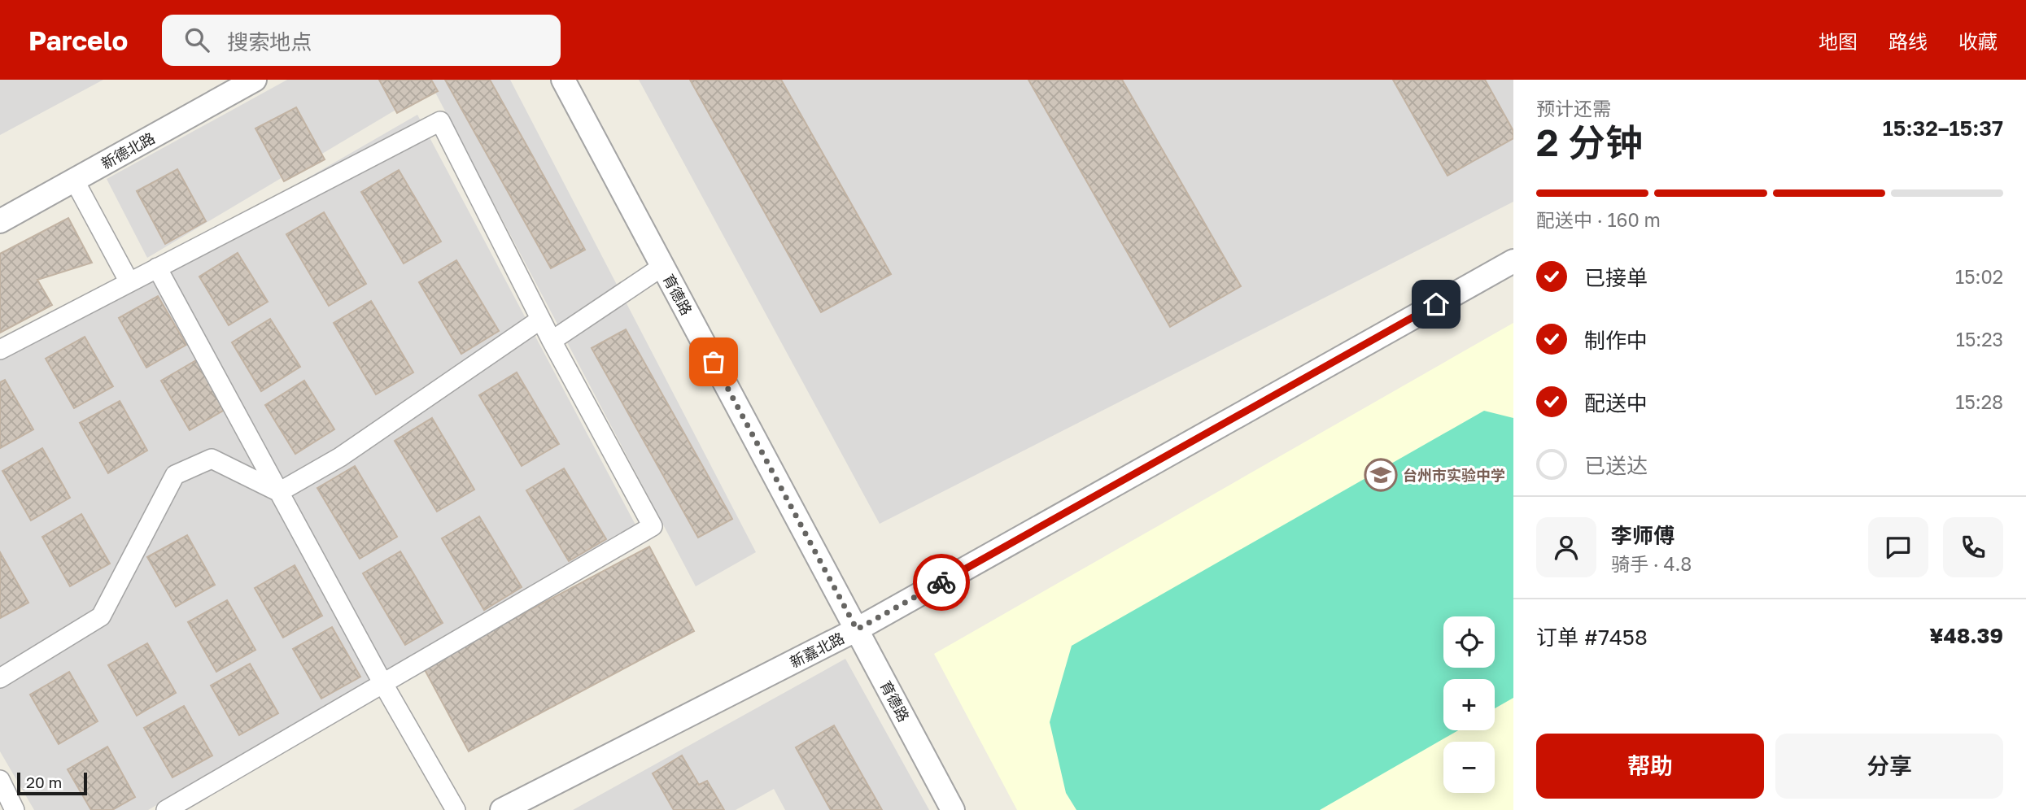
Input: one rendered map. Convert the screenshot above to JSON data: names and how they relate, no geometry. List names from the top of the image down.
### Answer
{
  "streets": {
    "street": ["新德北路", "育德路", "新嘉北路"]
  },
  "crossings": [
    ["育德路", "新嘉北路"]
  ],
  "places": {
    "school or university": ["台州市实验中学"]
  },
  "scale_bar": "20 m",
  "page": {
    "header": "Parcelo",
    "search": "搜索地点",
    "nav": ["地图", "路线", "收藏"],
    "heading": ["2 分钟", "预计还需", "15:32–15:37"],
    "panel": [
      "李师傅",
      "骑手 · 4.8",
      "订单 #7458",
      "¥48.39"
    ],
    "bar": "配送中 · 160 m",
    "list": [
      ["已接单", "15:02"],
      ["制作中", "15:23"],
      ["配送中", "15:28"],
      "已送达"
    ],
    "map_buttons": ["+", "−"],
    "buttons": ["帮助", "分享"],
    "scale": "20 m"
  }
}
